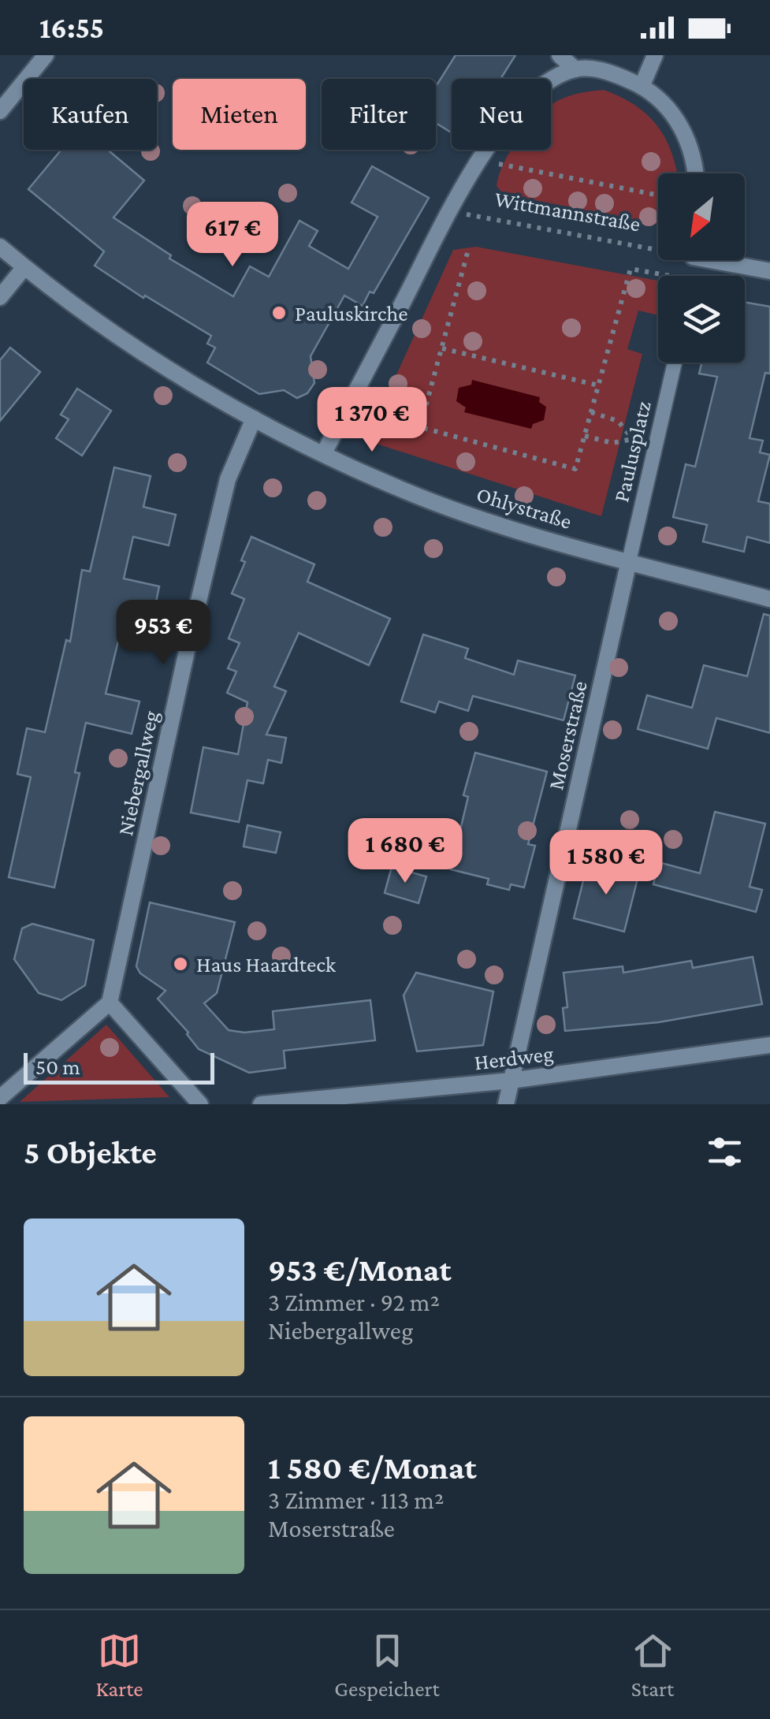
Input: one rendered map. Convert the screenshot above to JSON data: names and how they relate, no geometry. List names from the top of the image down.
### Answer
{
  "streets": {
    "street": [
      "Ohlystraße",
      "Moserstraße",
      "Niebergallweg",
      "Herdweg"
    ],
    "lane": ["Paulusplatz"],
    "path": ["Wittmannstraße"]
  },
  "crossings": [
    ["Paulusplatz", "Ohlystraße"],
    ["Paulusplatz", "Moserstraße"],
    ["Ohlystraße", "Moserstraße"],
    ["Ohlystraße", "Niebergallweg"],
    ["Moserstraße", "Herdweg"]
  ],
  "places": ["Pauluskirche", "Haus Haardteck"],
  "scale_bar": "50 m",
  "north": "bottom left",
  "page": {
    "status": "16:55",
    "chip": [
      "Kaufen",
      "Mieten",
      "Filter",
      "Neu"
    ],
    "price": [
      "617 €",
      "1 370 €",
      "953 €",
      "1 680 €",
      "1 580 €"
    ],
    "scale": "50 m",
    "heading": "5 Objekte",
    "list": [
      {
        "name": "953 €/Monat",
        "note": "3 Zimmer · 92 m² · Niebergallweg"
      },
      {
        "name": "1 580 €/Monat",
        "note": "3 Zimmer · 113 m² · Moserstraße"
      }
    ],
    "tabs": ["Karte", "Gespeichert", "Start"]
  }
}
